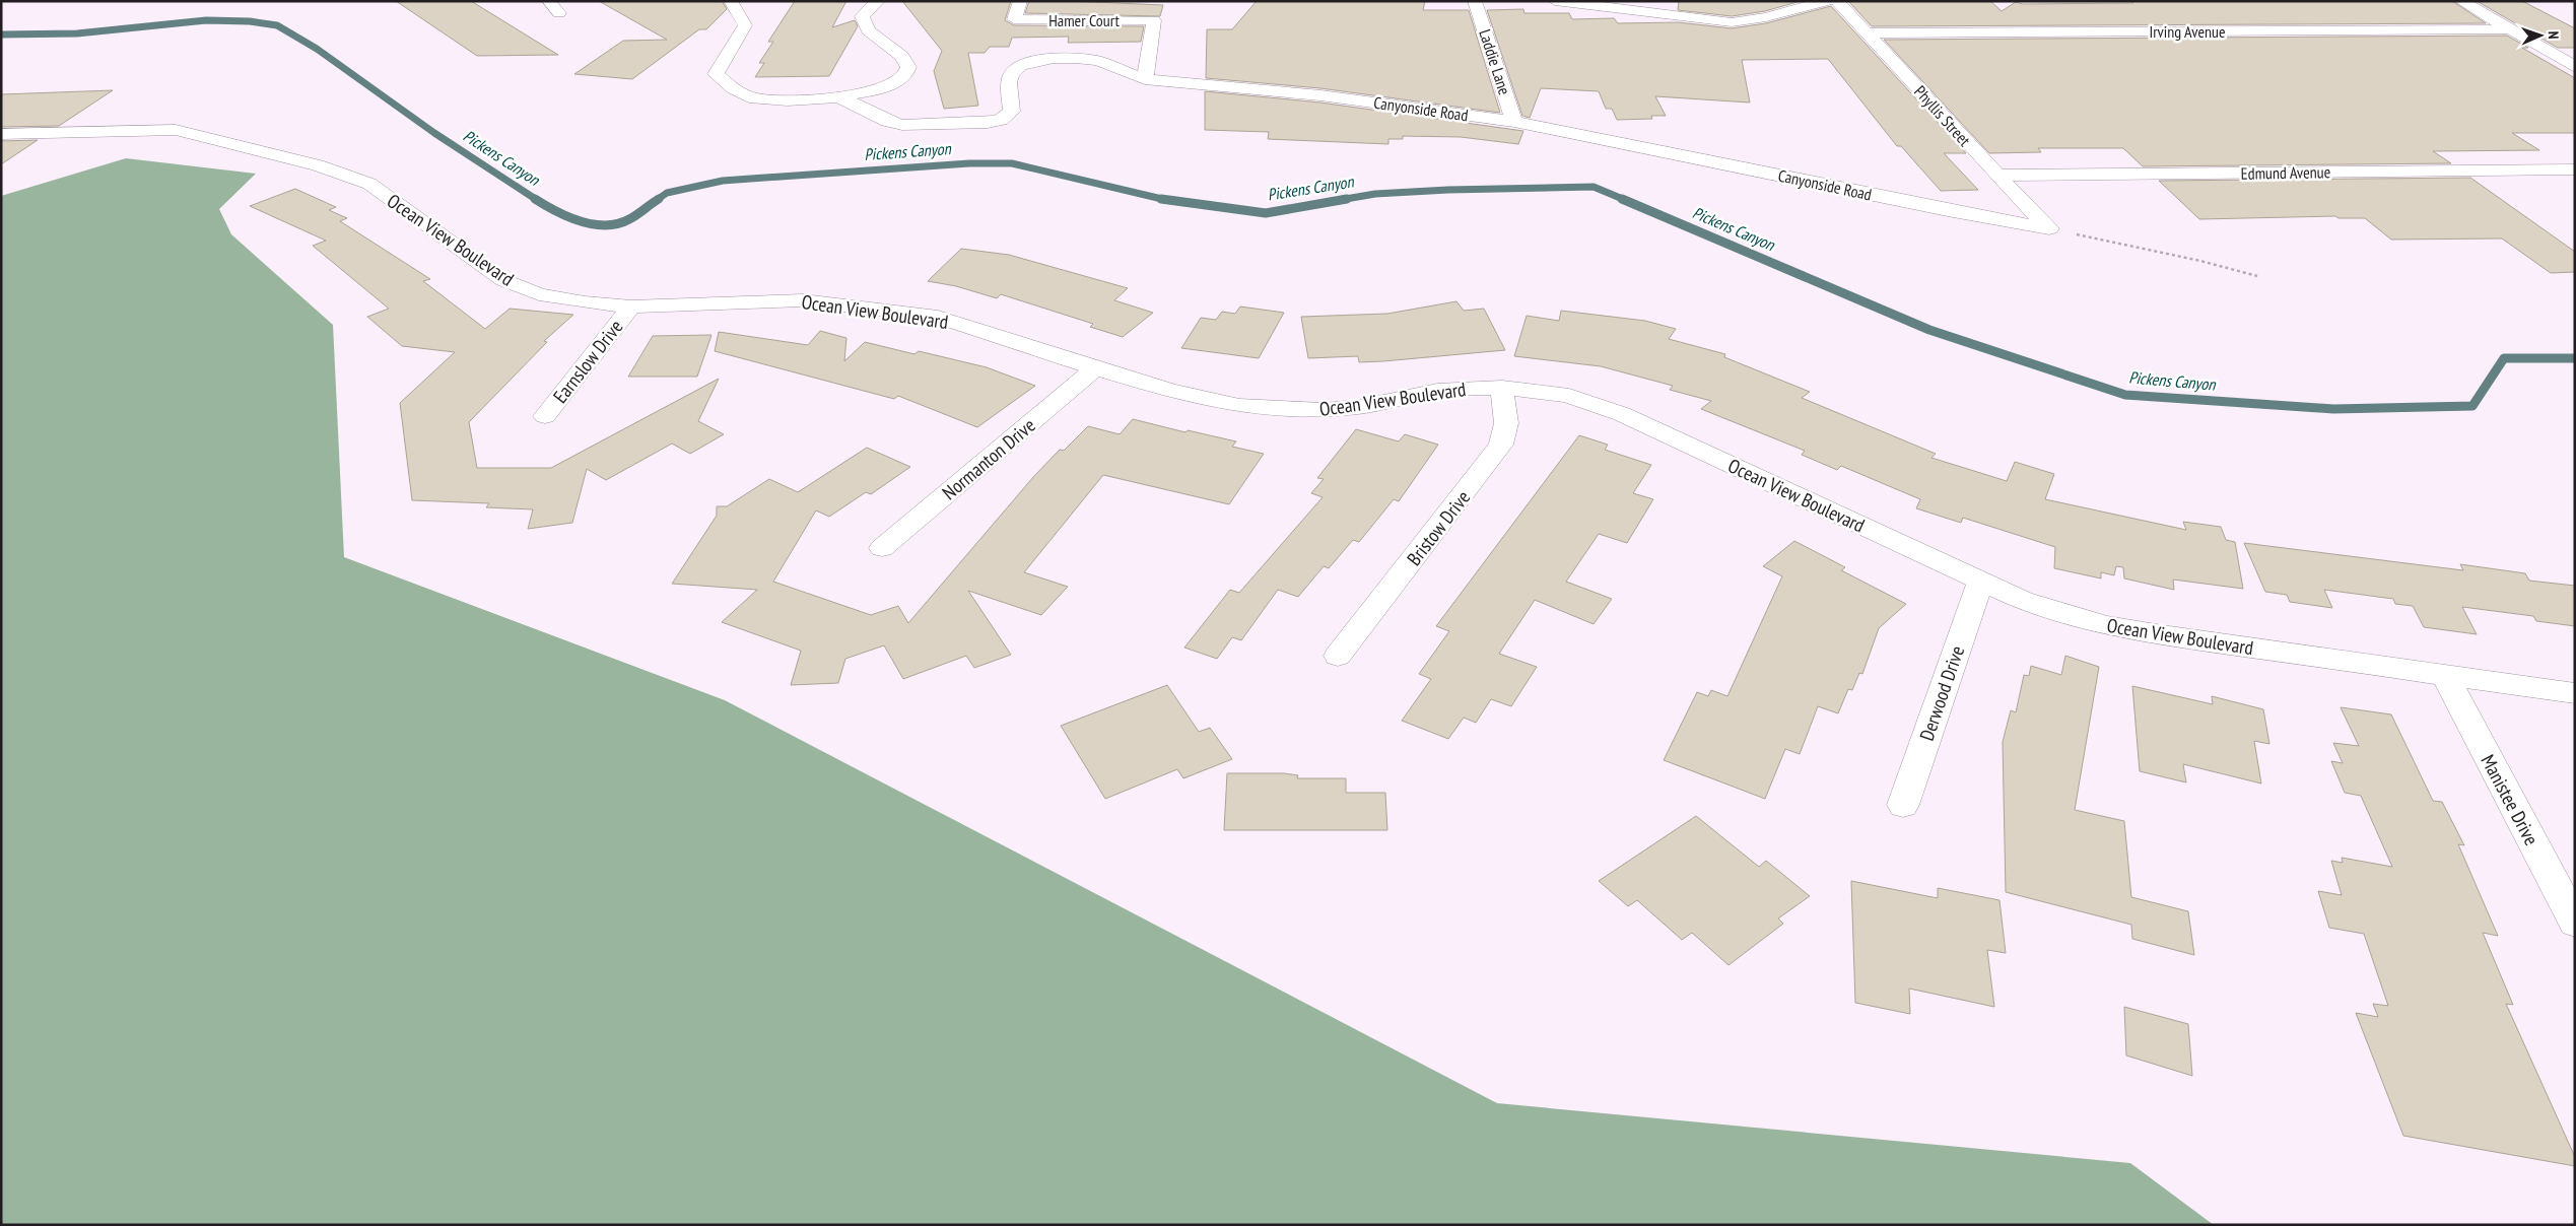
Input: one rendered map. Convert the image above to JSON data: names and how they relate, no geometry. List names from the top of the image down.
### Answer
{
  "streets": {
    "street": [
      "Hamer Court",
      "Irving Avenue",
      "Laddie Lane",
      "Canyonside Road",
      "Phyllis Street",
      "Edmund Avenue",
      "Ocean View Boulevard",
      "Earnslow Drive",
      "Normanton Drive",
      "Bristow Drive",
      "Derwood Drive",
      "Manistee Drive"
    ]
  },
  "crossings": [
    ["Hamer Court", "Canyonside Road"],
    ["Irving Avenue", "Phyllis Street"],
    ["Laddie Lane", "Canyonside Road"],
    ["Canyonside Road", "Phyllis Street"],
    ["Phyllis Street", "Edmund Avenue"],
    ["Ocean View Boulevard", "Earnslow Drive"],
    ["Ocean View Boulevard", "Normanton Drive"],
    ["Ocean View Boulevard", "Bristow Drive"],
    ["Ocean View Boulevard", "Derwood Drive"],
    ["Ocean View Boulevard", "Manistee Drive"]
  ],
  "water": ["Pickens Canyon"],
  "north": "right"
}
